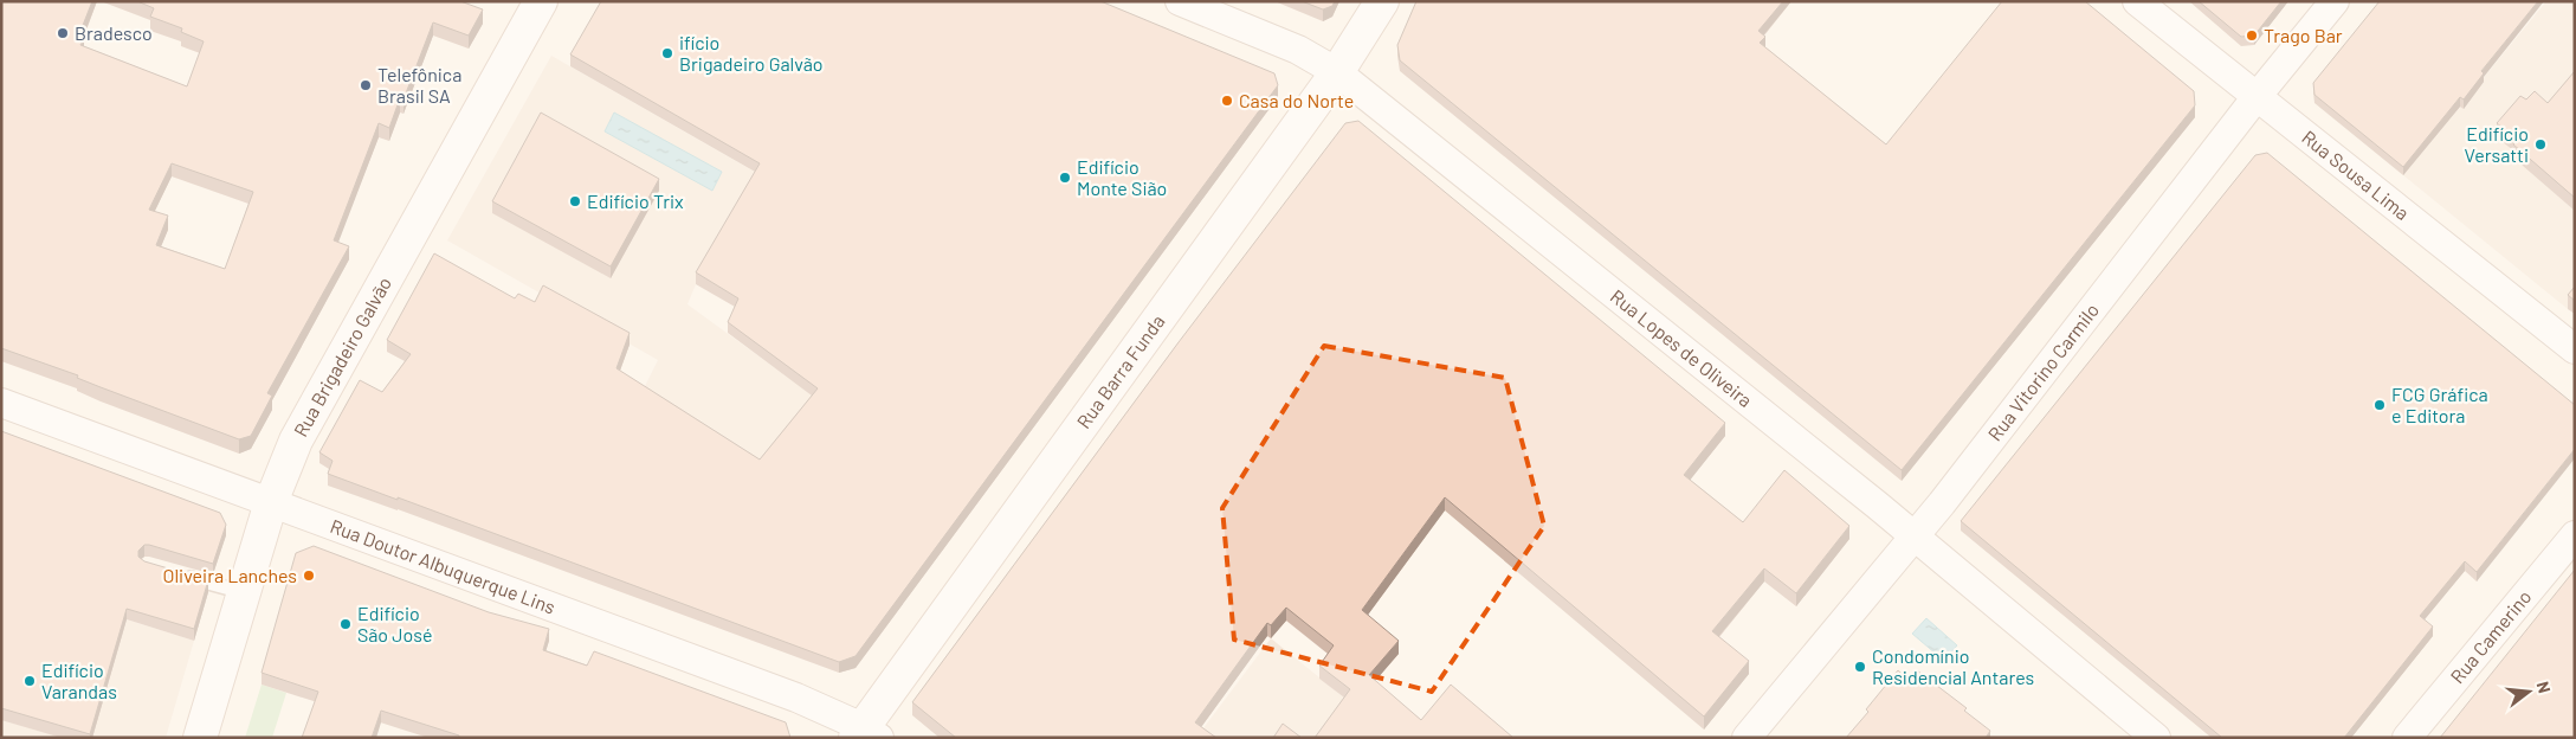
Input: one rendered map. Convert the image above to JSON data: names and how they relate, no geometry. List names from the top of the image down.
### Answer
{
  "streets": {
    "street": [
      "Rua Sousa Lima",
      "Rua Lopes de Oliveira",
      "Rua Brigadeiro Galvão",
      "Rua Barra Funda",
      "Rua Vitorino Carmilo",
      "Rua Doutor Albuquerque Lins",
      "Rua Camerino"
    ]
  },
  "crossings": [
    ["Rua Sousa Lima", "Rua Vitorino Carmilo"],
    ["Rua Lopes de Oliveira", "Rua Barra Funda"],
    ["Rua Lopes de Oliveira", "Rua Vitorino Carmilo"],
    ["Rua Brigadeiro Galvão", "Rua Doutor Albuquerque Lins"],
    ["Rua Barra Funda", "Rua Doutor Albuquerque Lins"]
  ],
  "places": [
    "Bradesco",
    "Trago Bar",
    "ifício Brigadeiro Galvão",
    "Telefônica Brasil SA",
    "Casa do Norte",
    "Edifício Versatti",
    "Edifício Monte Sião",
    "Edifício Trix",
    "FCG Gráfica e Editora",
    "Oliveira Lanches",
    "Edifício São José",
    "Condomínio Residencial Antares",
    "Edifício Varandas"
  ],
  "north": "right"
}
